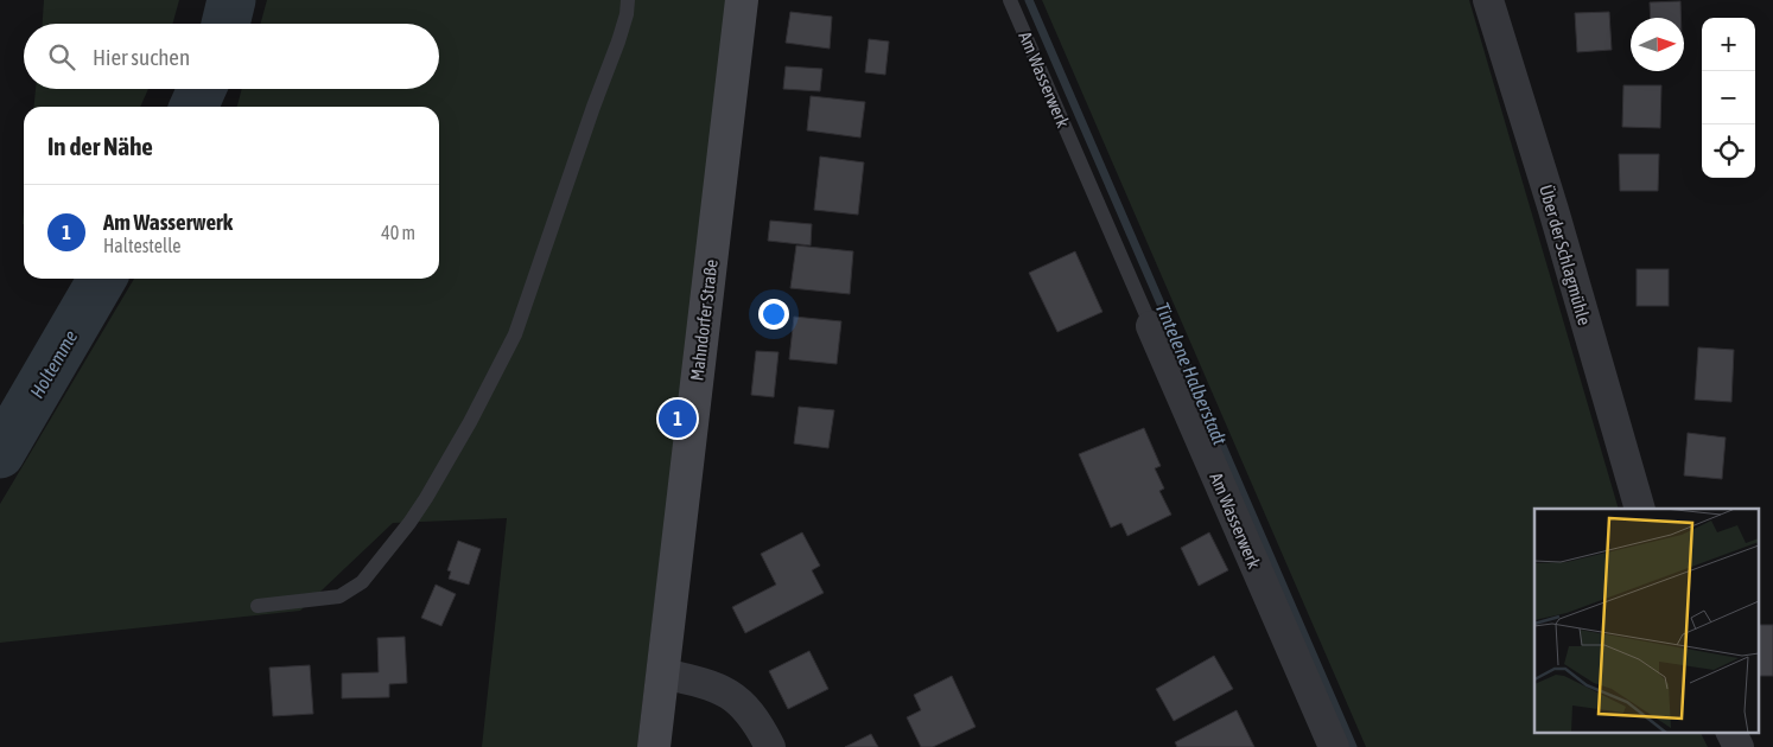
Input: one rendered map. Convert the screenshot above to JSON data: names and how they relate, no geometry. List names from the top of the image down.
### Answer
{
  "streets": {
    "street": ["Am Wasserwerk", "Über der Schlagmühle", "Mahndorfer Straße"]
  },
  "water": ["Holtemme", "Tintelene Halberstadt"],
  "north": "right",
  "page": {
    "map_buttons": ["+", "−"],
    "search": "Hier suchen",
    "heading": "In der Nähe",
    "list": [
      {
        "mark": "1",
        "name": "Am Wasserwerk",
        "note": "Haltestelle",
        "value": "40 m"
      }
    ],
    "pins": "1"
  }
}
